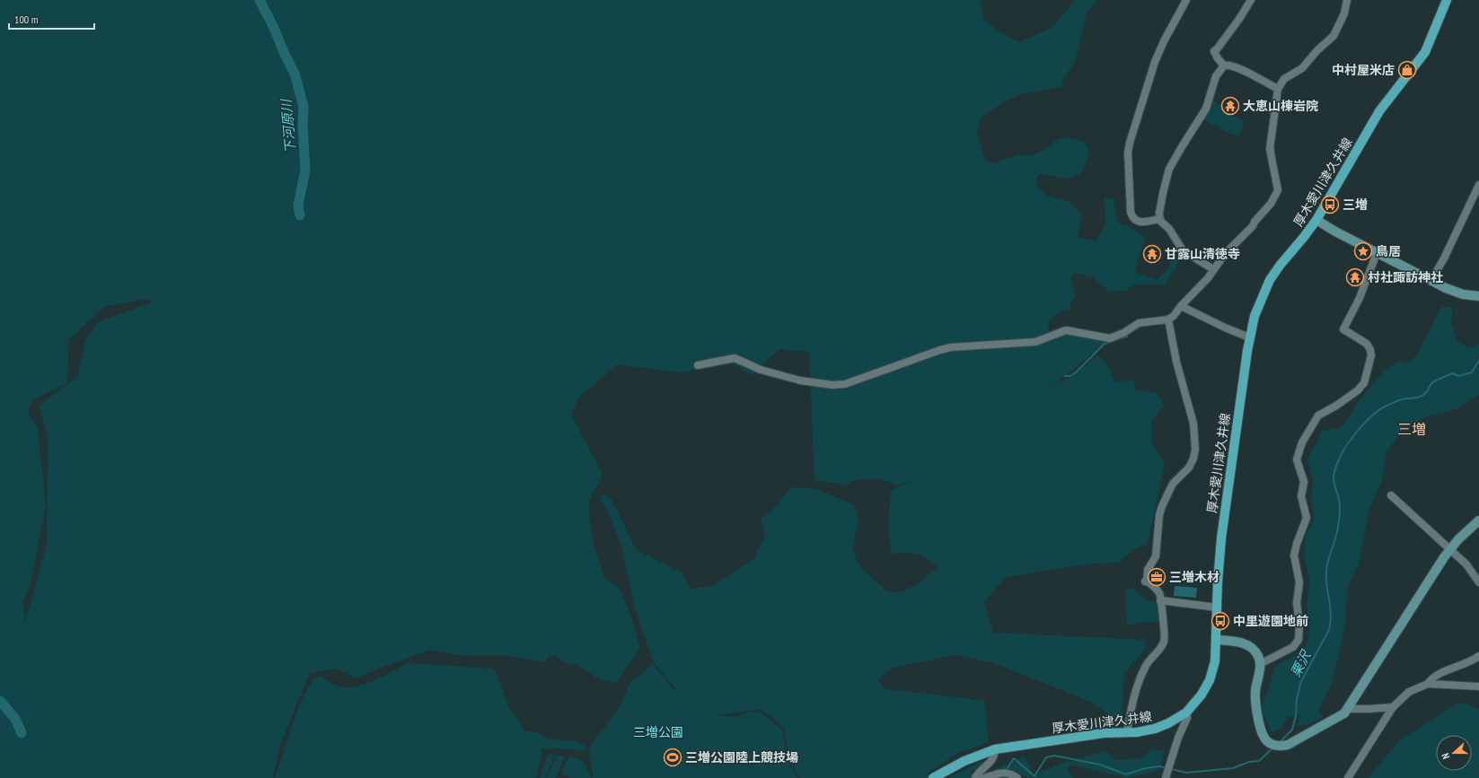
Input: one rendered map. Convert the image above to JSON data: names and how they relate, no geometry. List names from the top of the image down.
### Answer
{
  "streets": {
    "main road": ["厚木愛川津久井線"]
  },
  "districts": ["三増"],
  "water": ["下河原川", "栗沢"],
  "parks": ["三増公園"],
  "places": {
    "shop": ["中村屋米店"],
    "temple": ["大恵山棟岩院", "甘露山清徳寺", "村社諏訪神社"],
    "bus stop": ["三増", "中里遊園地前"],
    "place": ["鳥居"],
    "office": ["三増木材"],
    "sports": ["三増公園陸上競技場"]
  },
  "scale_bar": "100 m",
  "north": "left"
}
